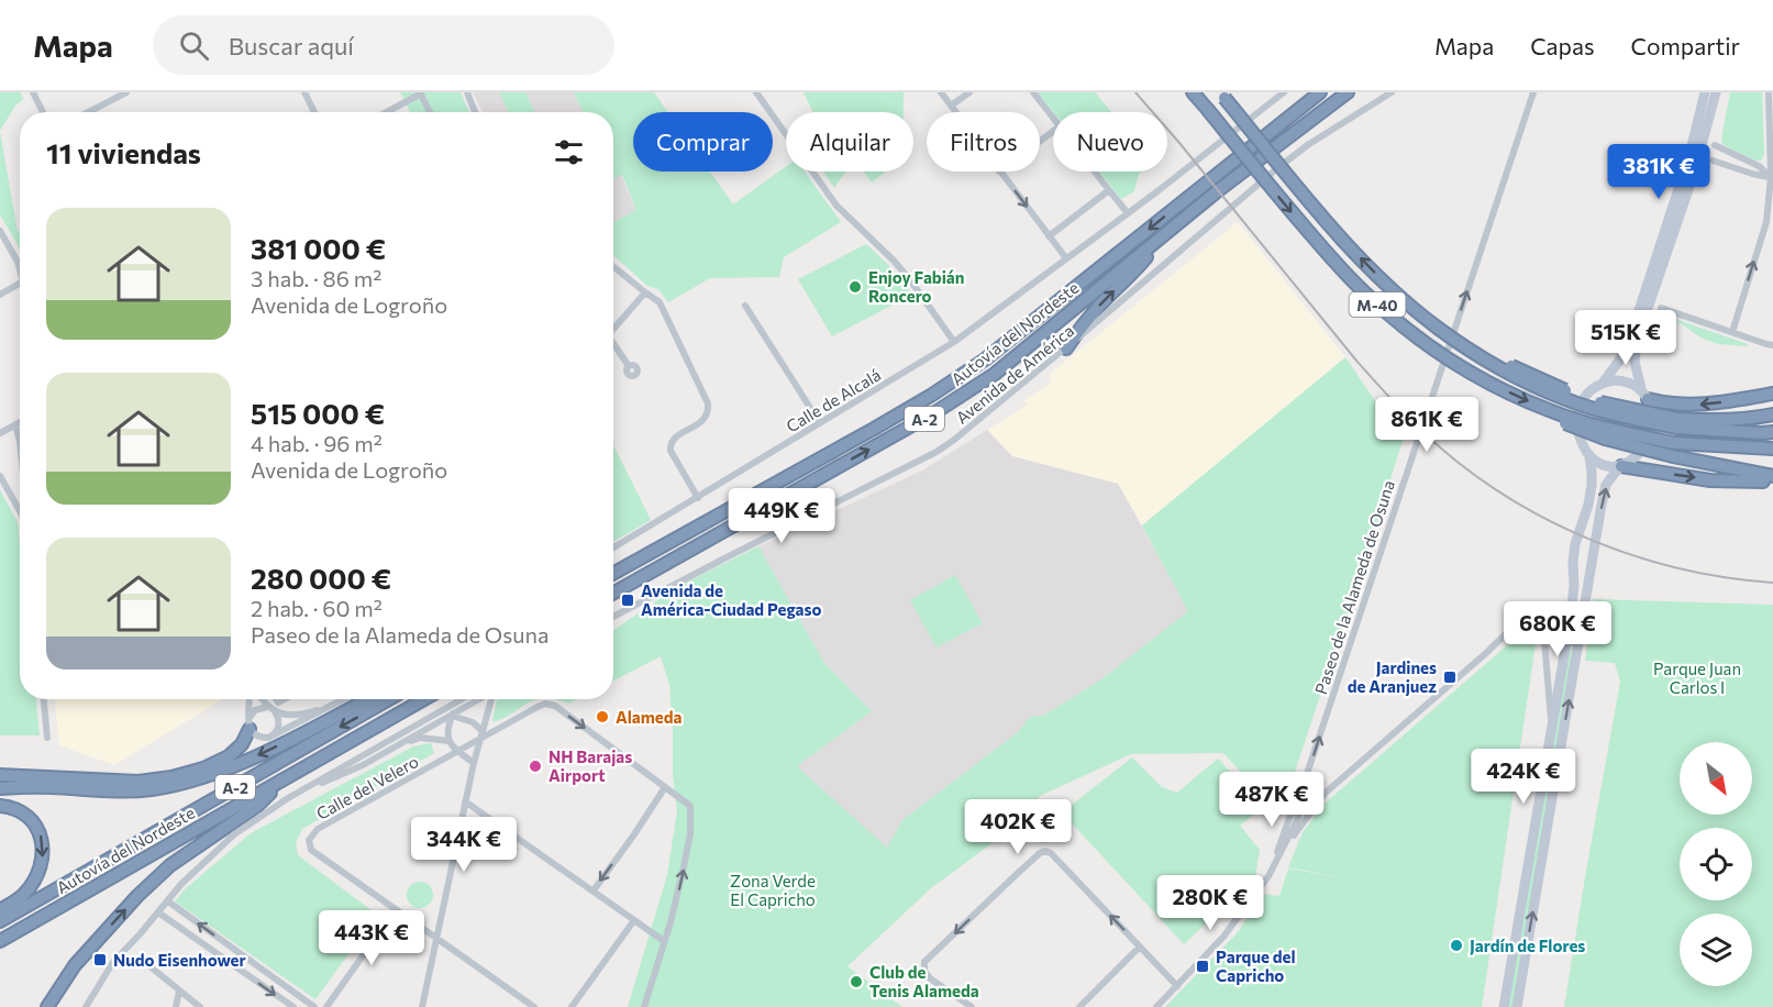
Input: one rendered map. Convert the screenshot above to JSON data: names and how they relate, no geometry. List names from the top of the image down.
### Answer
{
  "streets": {
    "highway": ["M-40", "Autovía del Nordeste", "A-2"],
    "street": [
      "Avenida de América",
      "Calle de Alcalá",
      "Paseo de la Alameda de Osuna",
      "Calle del Velero"
    ]
  },
  "one_way": ["Paseo de la Alameda de Osuna"],
  "parks": ["Parque Juan Carlos I", "Zona Verde El Capricho"],
  "places": {
    "other": [
      "Enjoy Fabián Roncero",
      "Alameda",
      "NH Barajas Airport",
      "Jardín de Flores",
      "Club de Tenis Alameda"
    ],
    "transit": [
      "Avenida de América-Ciudad Pegaso",
      "Jardines de Aranjuez",
      "Nudo Eisenhower",
      "Parque del Capricho"
    ]
  },
  "north": "bottom right",
  "page": {
    "header": "Mapa",
    "search": "Buscar aquí",
    "nav": ["Mapa", "Capas", "Compartir"],
    "chip": [
      "Comprar",
      "Alquilar",
      "Filtros",
      "Nuevo"
    ],
    "heading": "11 viviendas",
    "price": [
      "381K €",
      "515K €",
      "861K €",
      "449K €",
      "680K €",
      "424K €",
      "487K €",
      "402K €",
      "344K €",
      "280K €",
      "443K €"
    ],
    "list": [
      {
        "name": "381 000 €",
        "note": "3 hab. · 86 m² · Avenida de Logroño"
      },
      {
        "name": "515 000 €",
        "note": "4 hab. · 96 m² · Avenida de Logroño"
      },
      {
        "name": "280 000 €",
        "note": "2 hab. · 60 m² · Paseo de la Alameda de Osuna"
      }
    ]
  }
}
